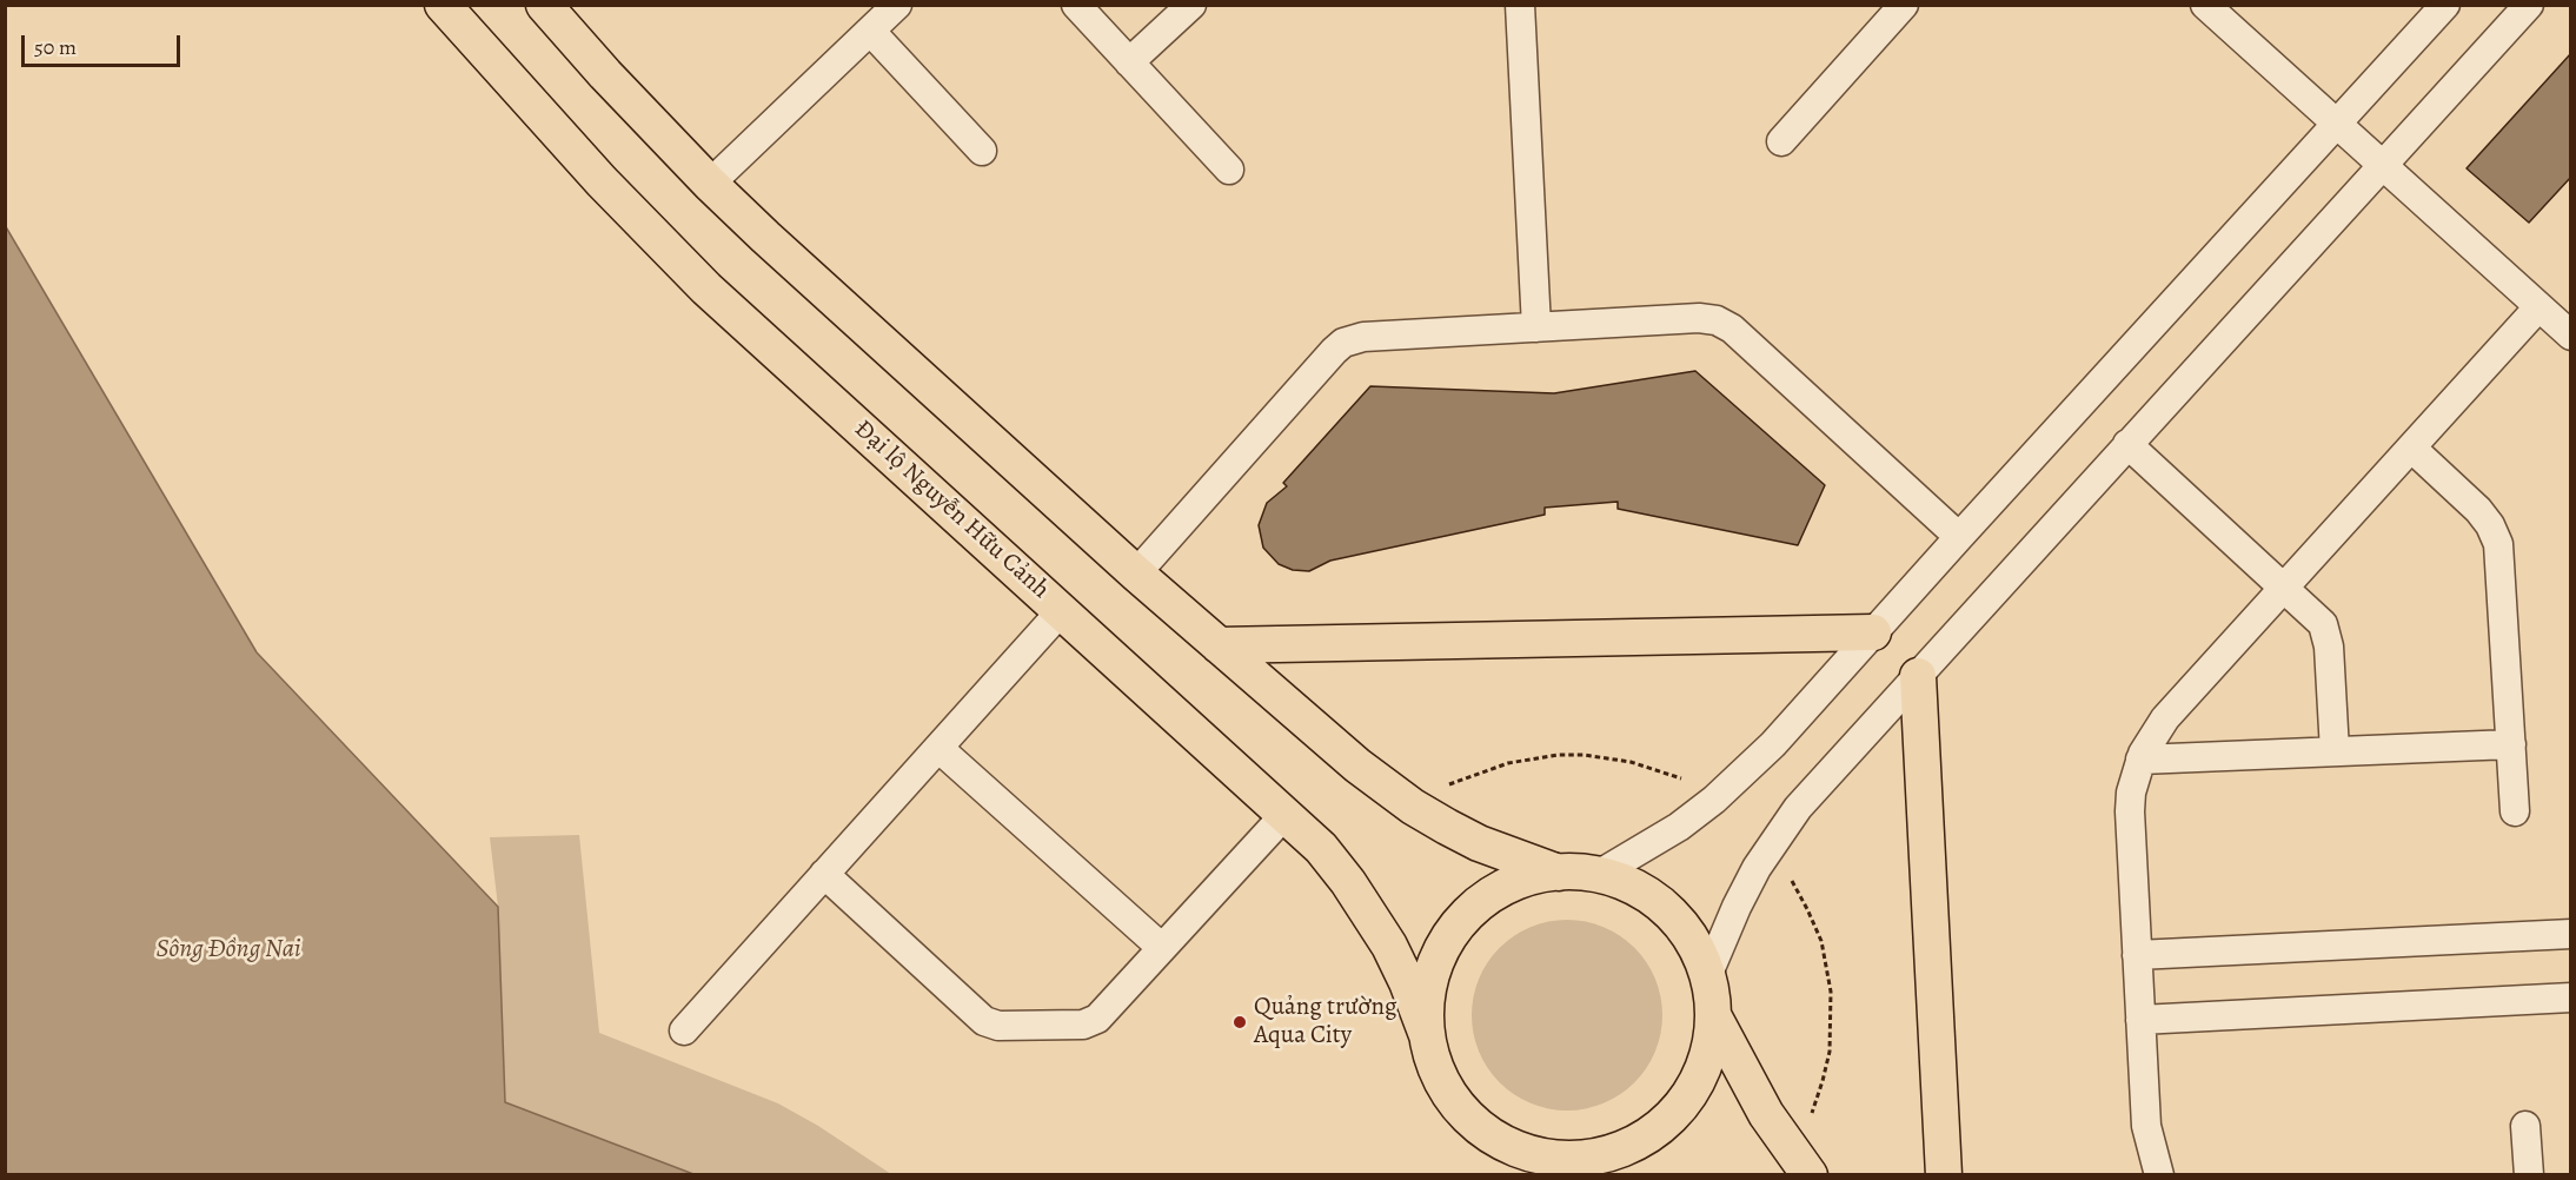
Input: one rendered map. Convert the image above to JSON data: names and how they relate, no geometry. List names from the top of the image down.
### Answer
{
  "streets": {
    "main road": ["Đại lộ Nguyễn Hữu Cảnh"]
  },
  "water": ["Sông Đồng Nai"],
  "places": ["Quảng trường Aqua City"],
  "scale_bar": "50 m"
}
